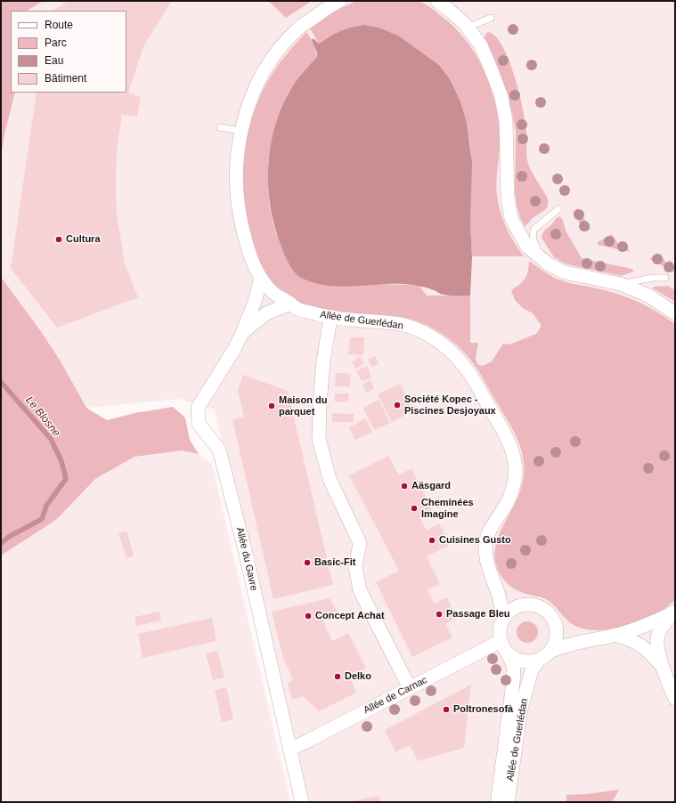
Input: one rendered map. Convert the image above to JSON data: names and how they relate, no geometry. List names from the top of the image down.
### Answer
{
  "streets": {
    "street": ["Allée de Guerlédan", "Allée du Gavre", "Allée de Carnac"]
  },
  "crossings": [
    ["Allée de Guerlédan", "Allée du Gavre"],
    ["Allée de Guerlédan", "Allée de Carnac"],
    ["Allée du Gavre", "Allée de Carnac"]
  ],
  "water": ["Le Blosne"],
  "places": [
    "Cultura",
    "Société Kopec - Piscines Desjoyaux",
    "Maison du parquet",
    "Aäsgard",
    "Cheminées Imagine",
    "Cuisines Gusto",
    "Basic-Fit",
    "Passage Bleu",
    "Concept Achat",
    "Delko",
    "Poltronesofà"
  ],
  "legend": [
    "Route",
    "Parc",
    "Eau",
    "Bâtiment"
  ]
}
